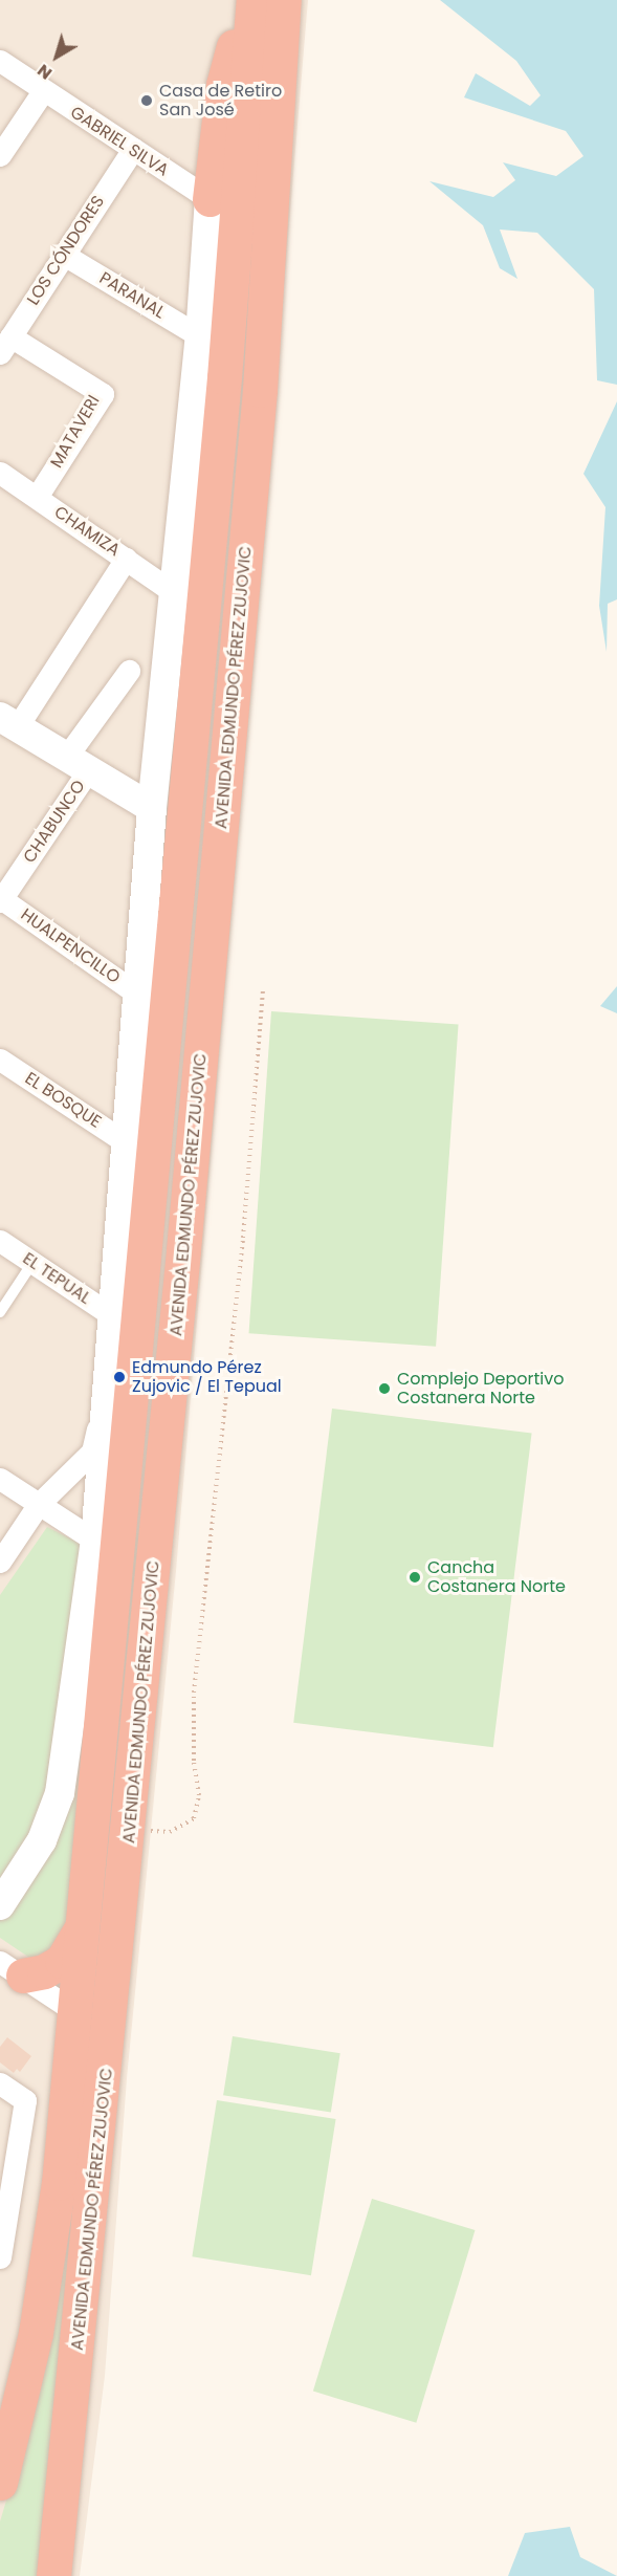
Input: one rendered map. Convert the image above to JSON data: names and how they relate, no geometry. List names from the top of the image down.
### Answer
{
  "streets": {
    "highway": ["AVENIDA EDMUNDO PÉREZ ZUJOVIC"],
    "street": [
      "GABRIEL SILVA",
      "LOS CÓNDORES",
      "PARANAL",
      "MATAVERI",
      "CHAMIZA",
      "CHABUNCO",
      "HUALPENCILLO",
      "EL BOSQUE",
      "EL TEPUAL"
    ]
  },
  "crossings": [
    ["GABRIEL SILVA", "LOS CÓNDORES"],
    ["LOS CÓNDORES", "PARANAL"],
    ["LOS CÓNDORES", "MATAVERI"],
    ["MATAVERI", "CHAMIZA"],
    ["CHABUNCO", "HUALPENCILLO"]
  ],
  "places": [
    "Casa de Retiro San José",
    "Edmundo Pérez Zujovic / El Tepual",
    "Complejo Deportivo Costanera Norte",
    "Cancha Costanera Norte"
  ],
  "north": "bottom left"
}
